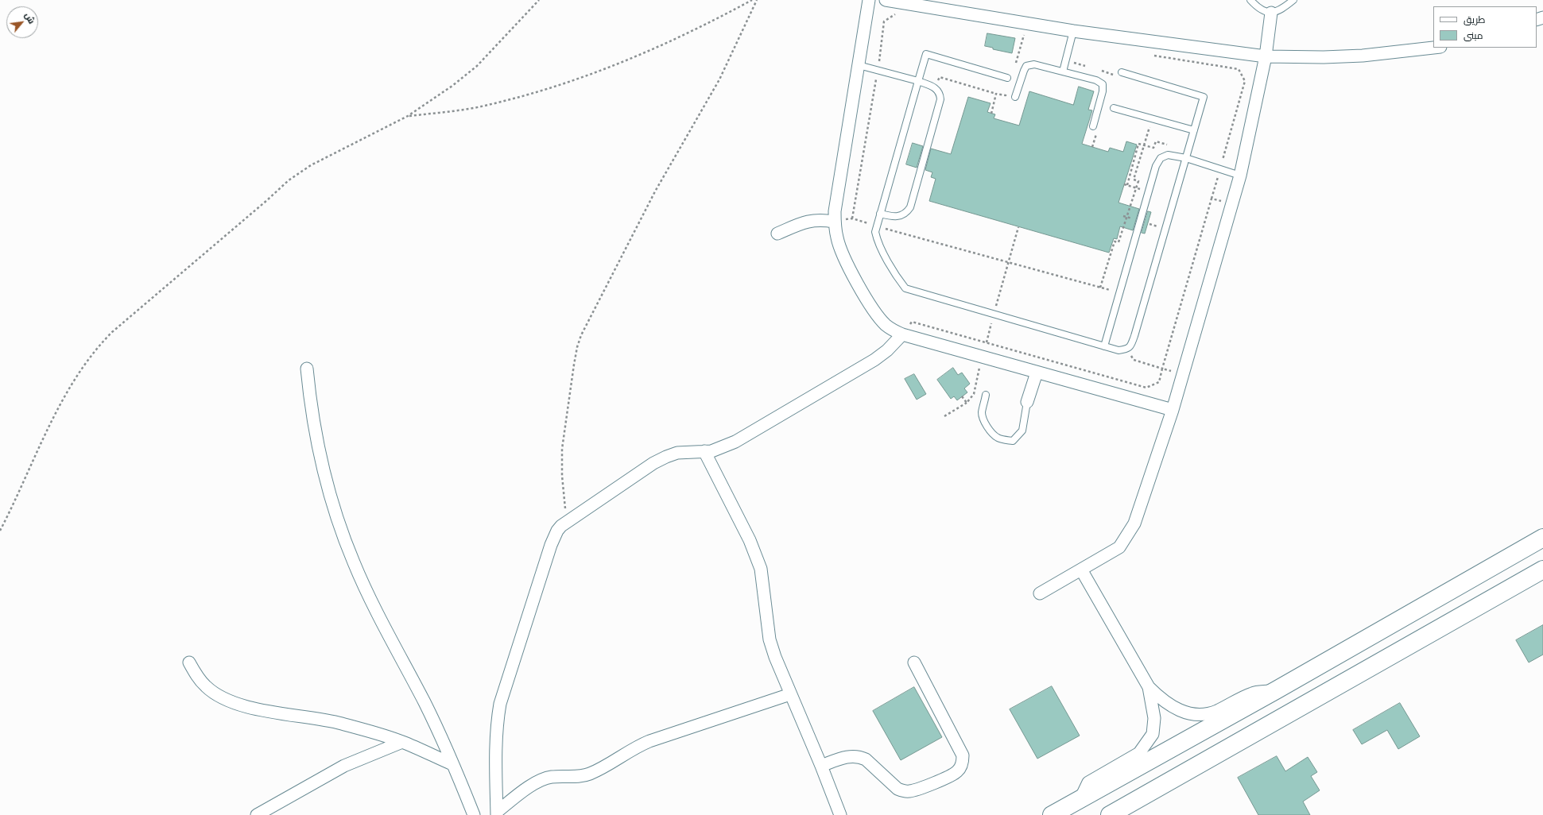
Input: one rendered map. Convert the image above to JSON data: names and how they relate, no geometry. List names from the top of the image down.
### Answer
{
  "legend": ["طريق", "مبنى"],
  "north": "top right"
}
